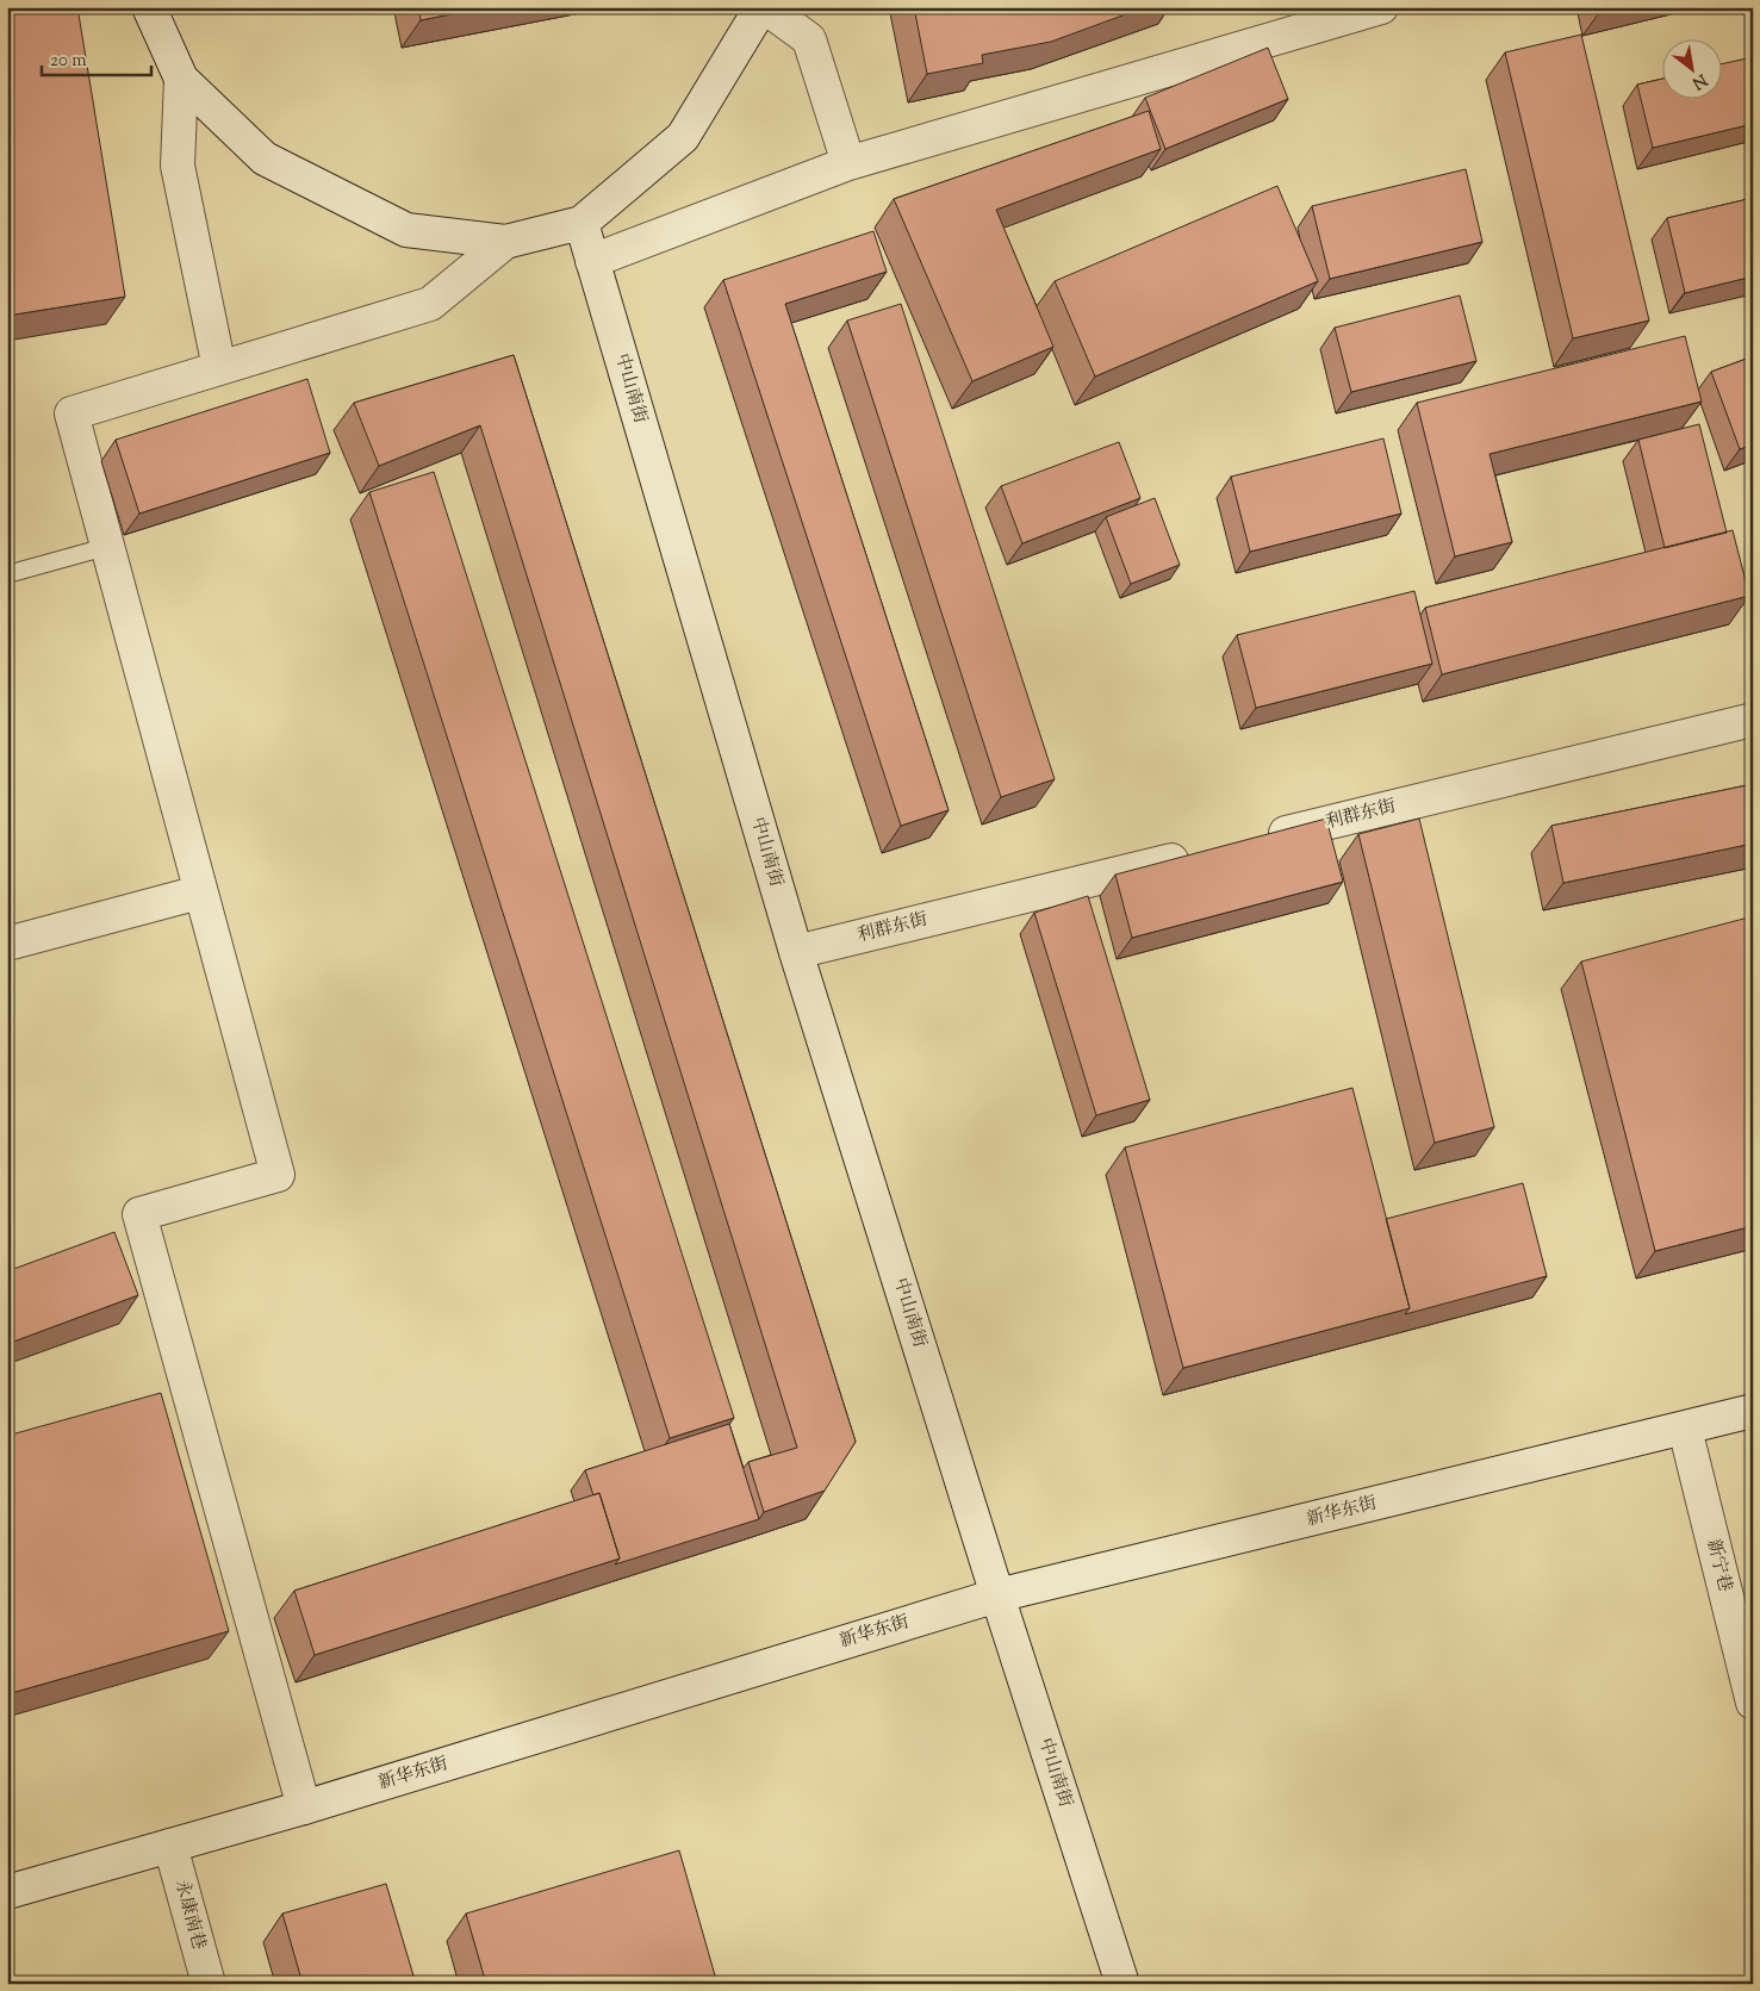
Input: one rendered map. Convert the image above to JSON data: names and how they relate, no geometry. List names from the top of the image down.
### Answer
{
  "streets": {
    "street": [
      "中山南街",
      "利群东街",
      "新华东街",
      "新宁巷",
      "永康南巷"
    ]
  },
  "crossings": [
    ["中山南街", "利群东街"],
    ["中山南街", "新华东街"],
    ["新华东街", "新宁巷"],
    ["新华东街", "永康南巷"]
  ],
  "scale_bar": "20 m",
  "north": "bottom right"
}
